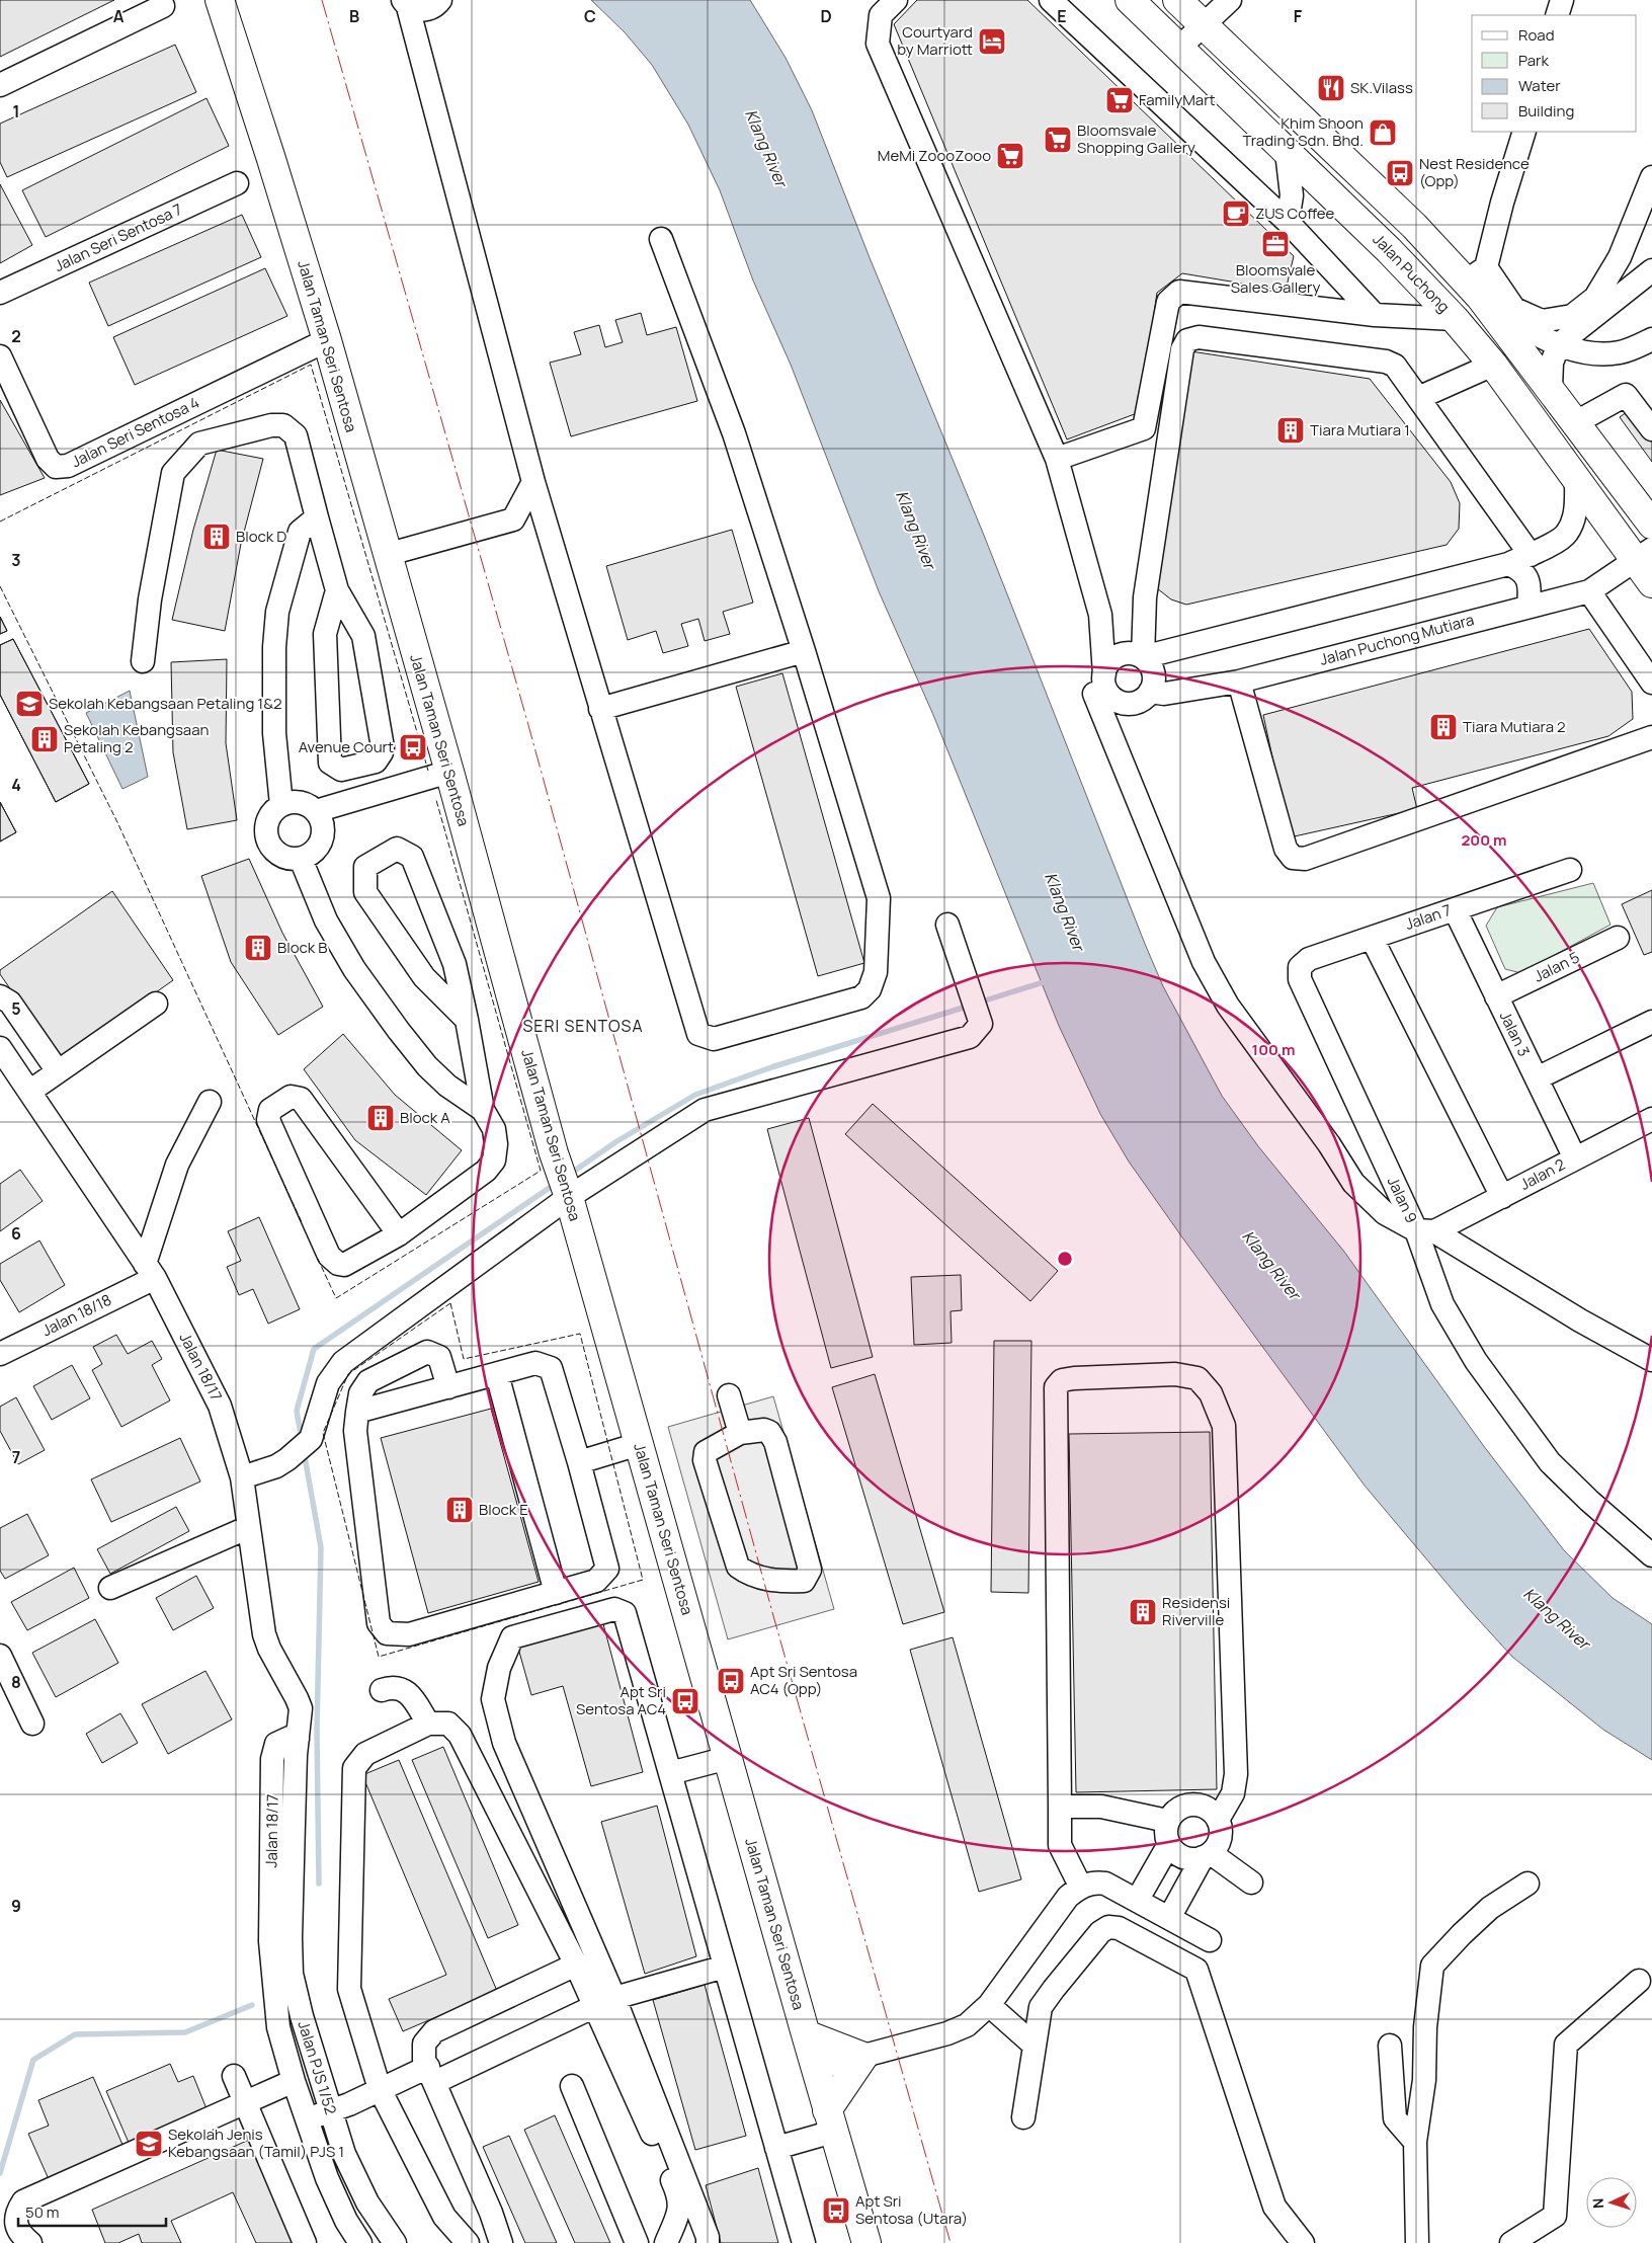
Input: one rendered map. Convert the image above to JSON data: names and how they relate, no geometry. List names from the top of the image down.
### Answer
{
  "streets": {
    "main road": ["Jalan Puchong", "Jalan Taman Seri Sentosa"],
    "street": [
      "Jalan Seri Sentosa 7",
      "Jalan Seri Sentosa 4",
      "Jalan Puchong Mutiara",
      "Jalan 7",
      "Jalan 5",
      "Jalan 3",
      "Jalan 2",
      "Jalan 9",
      "Jalan 18/18",
      "Jalan 18/17",
      "Jalan PJS 1/52"
    ]
  },
  "crossings": [
    ["Jalan Puchong", "Jalan Puchong Mutiara"],
    ["Jalan Taman Seri Sentosa", "Jalan Seri Sentosa 4"],
    ["Jalan 7", "Jalan 3"],
    ["Jalan 7", "Jalan 9"],
    ["Jalan 5", "Jalan 3"],
    ["Jalan 3", "Jalan 2"],
    ["Jalan 2", "Jalan 9"],
    ["Jalan 18/18", "Jalan 18/17"],
    ["Jalan 18/17", "Jalan PJS 1/52"]
  ],
  "districts": ["SERI SENTOSA"],
  "water": ["Klang River"],
  "places": {
    "hotel": ["Courtyard by Marriott"],
    "restaurant": ["SK.Vilass"],
    "supermarket": ["FamilyMart", "Bloomsvale Shopping Gallery", "MeMi ZoooZooo"],
    "shop": ["Khim Shoon Trading Sdn. Bhd."],
    "bus stop": [
      "Nest Residence (Opp)",
      "Avenue Court",
      "Apt Sri Sentosa AC4 (Opp)",
      "Apt Sri Sentosa AC4",
      "Apt Sri Sentosa (Utara)"
    ],
    "cafe": ["ZUS Coffee"],
    "office": ["Bloomsvale Sales Gallery"],
    "building": [
      "Tiara Mutiara 1",
      "Block D",
      "Tiara Mutiara 2",
      "Sekolah Kebangsaan Petaling 2",
      "Block B",
      "Block A",
      "Block E",
      "Residensi Riverville"
    ],
    "school or university": ["Sekolah Kebangsaan Petaling 1&2", "Sekolah Jenis Kebangsaan (Tamil) PJS 1"]
  },
  "legend": [
    "Road",
    "Park",
    "Water",
    "Building"
  ],
  "scale_bar": "50 m",
  "north": "left",
  "grid": {
    "columns": [
      "A",
      "B",
      "C",
      "D",
      "E",
      "F"
    ],
    "rows": [
      "1",
      "2",
      "3",
      "4",
      "5",
      "6",
      "7",
      "8",
      "9"
    ]
  },
  "rings": ["200 m", "100 m"]
}
